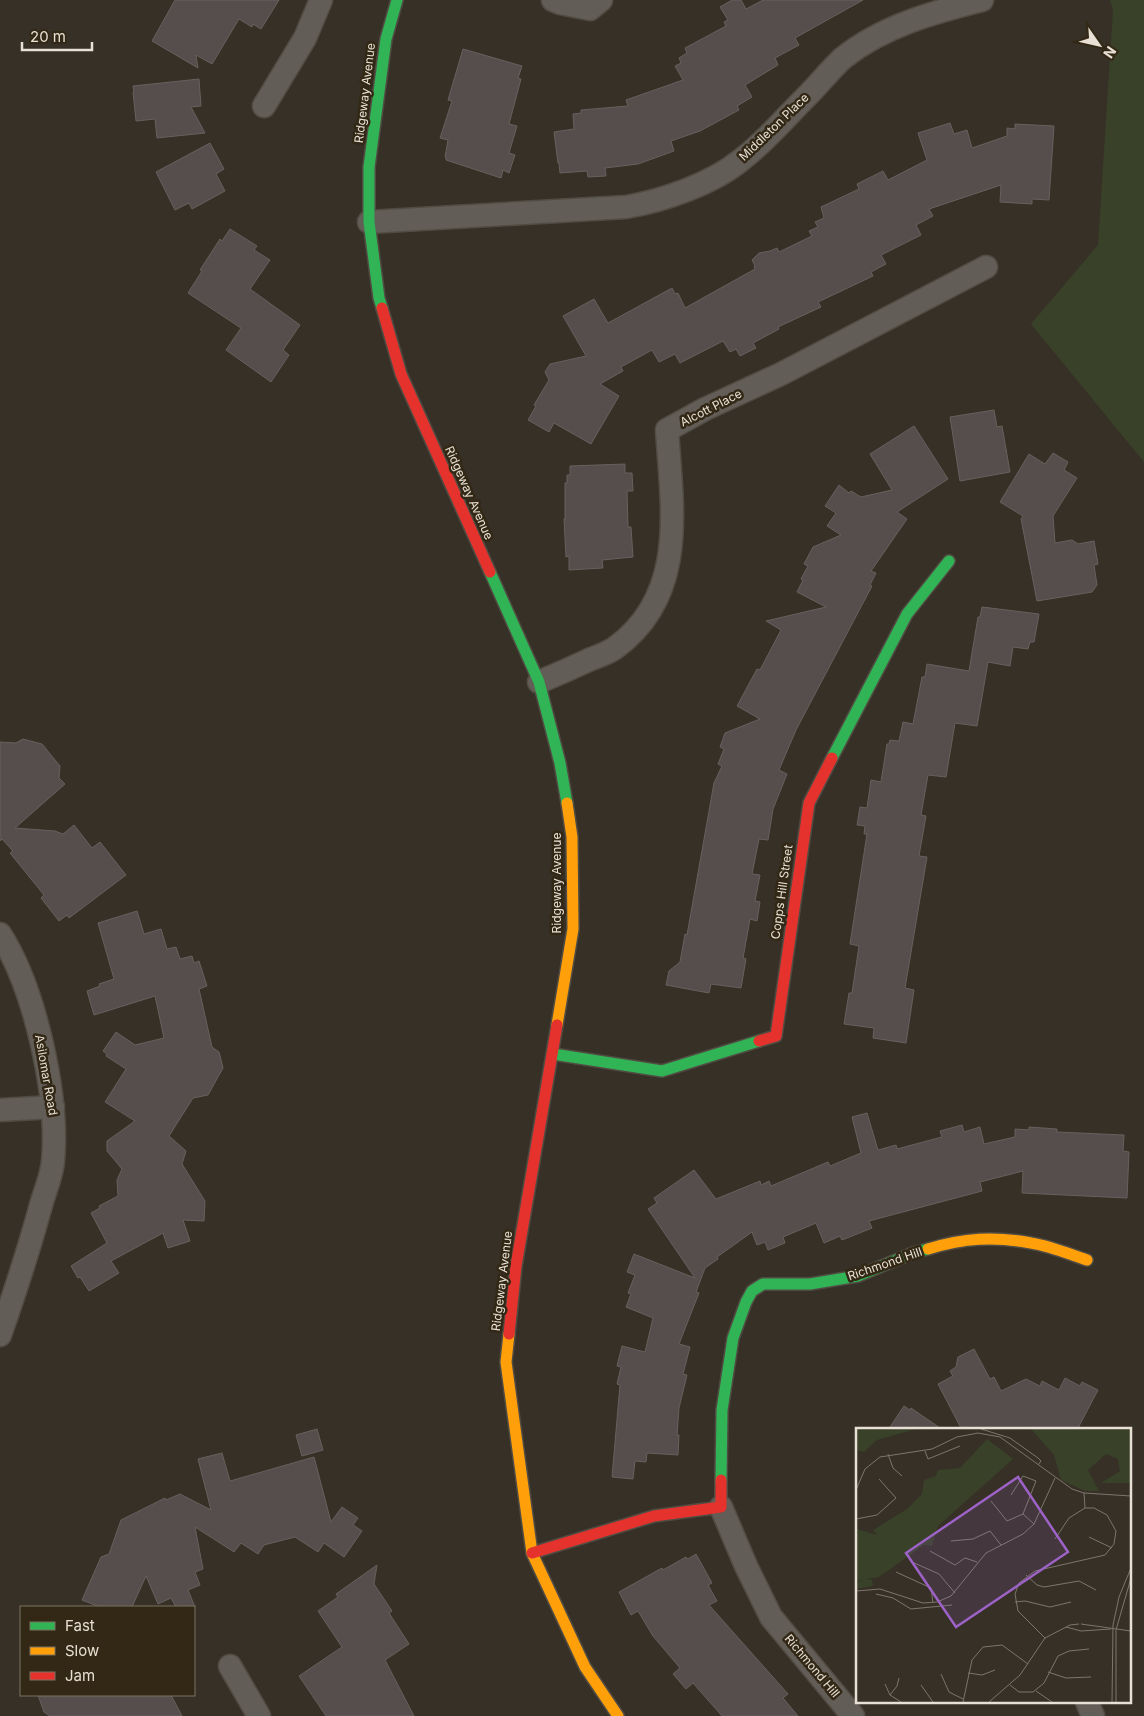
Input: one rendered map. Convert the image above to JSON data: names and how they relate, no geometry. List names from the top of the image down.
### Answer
{
  "streets": {
    "street": [
      "Ridgeway Avenue",
      "Middleton Place",
      "Alcott Place",
      "Copps Hill Street",
      "Asilomar Road",
      "Richmond Hill"
    ]
  },
  "crossings": [
    ["Ridgeway Avenue", "Middleton Place"],
    ["Ridgeway Avenue", "Alcott Place"],
    ["Ridgeway Avenue", "Copps Hill Street"]
  ],
  "legend": ["Fast", "Slow", "Jam"],
  "scale_bar": "20 m",
  "north": "bottom right"
}
